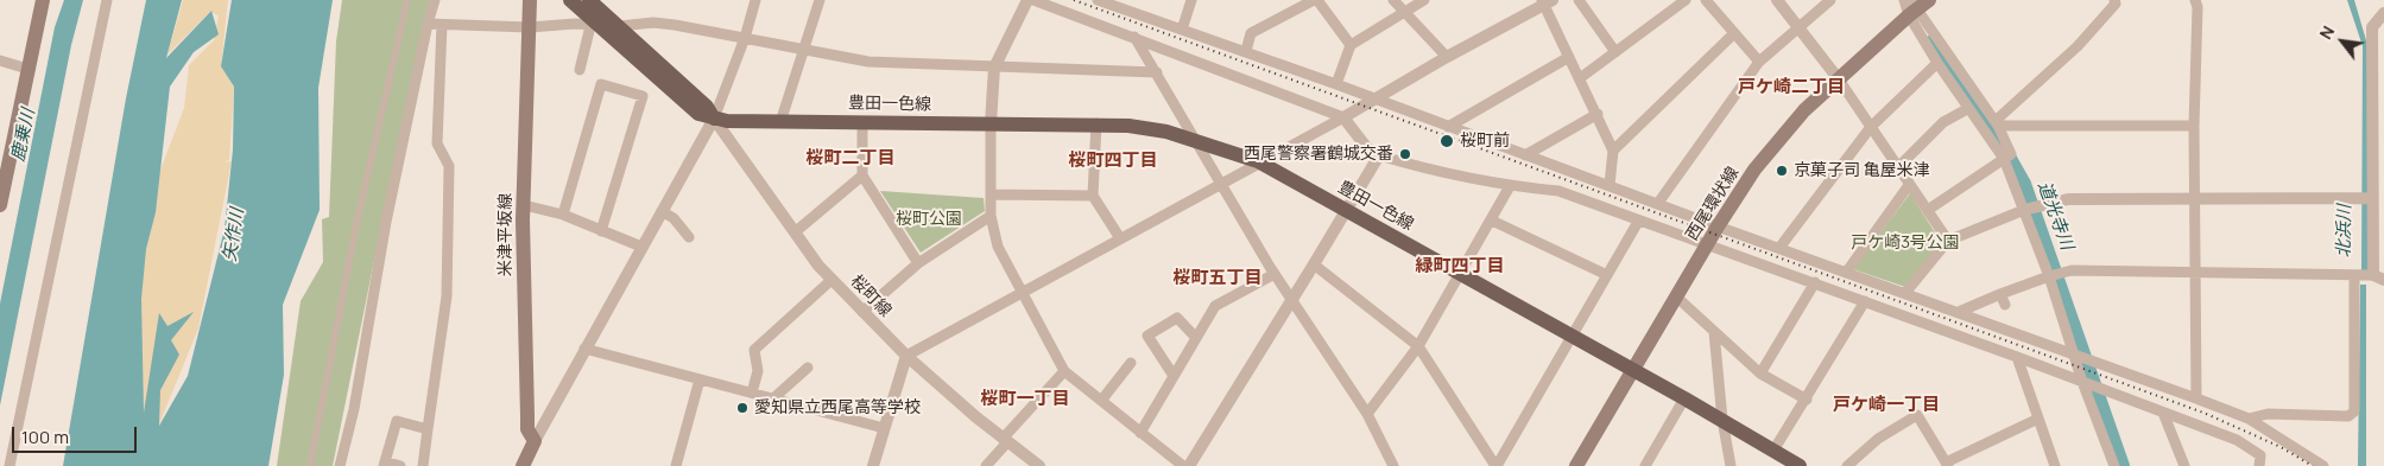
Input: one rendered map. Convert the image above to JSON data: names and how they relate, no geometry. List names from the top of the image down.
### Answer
{
  "streets": {
    "main road": ["豊田一色線", "西尾環状線", "米津平坂線"],
    "street": ["桜町線"]
  },
  "crossings": [
    ["豊田一色線", "西尾環状線"],
    ["豊田一色線", "桜町線"]
  ],
  "districts": [
    "戸ケ崎二丁目",
    "桜町二丁目",
    "桜町四丁目",
    "緑町四丁目",
    "桜町五丁目",
    "桜町一丁目",
    "戸ケ崎一丁目"
  ],
  "water": [
    "鹿乗川",
    "道光寺川",
    "北浜川",
    "矢作川"
  ],
  "parks": ["桜町公園", "戸ケ崎3号公園"],
  "places": [
    "桜町前",
    "西尾警察署鶴城交番",
    "京菓子司 亀屋米津",
    "愛知県立西尾高等学校"
  ],
  "scale_bar": "100 m",
  "north": "top left"
}
